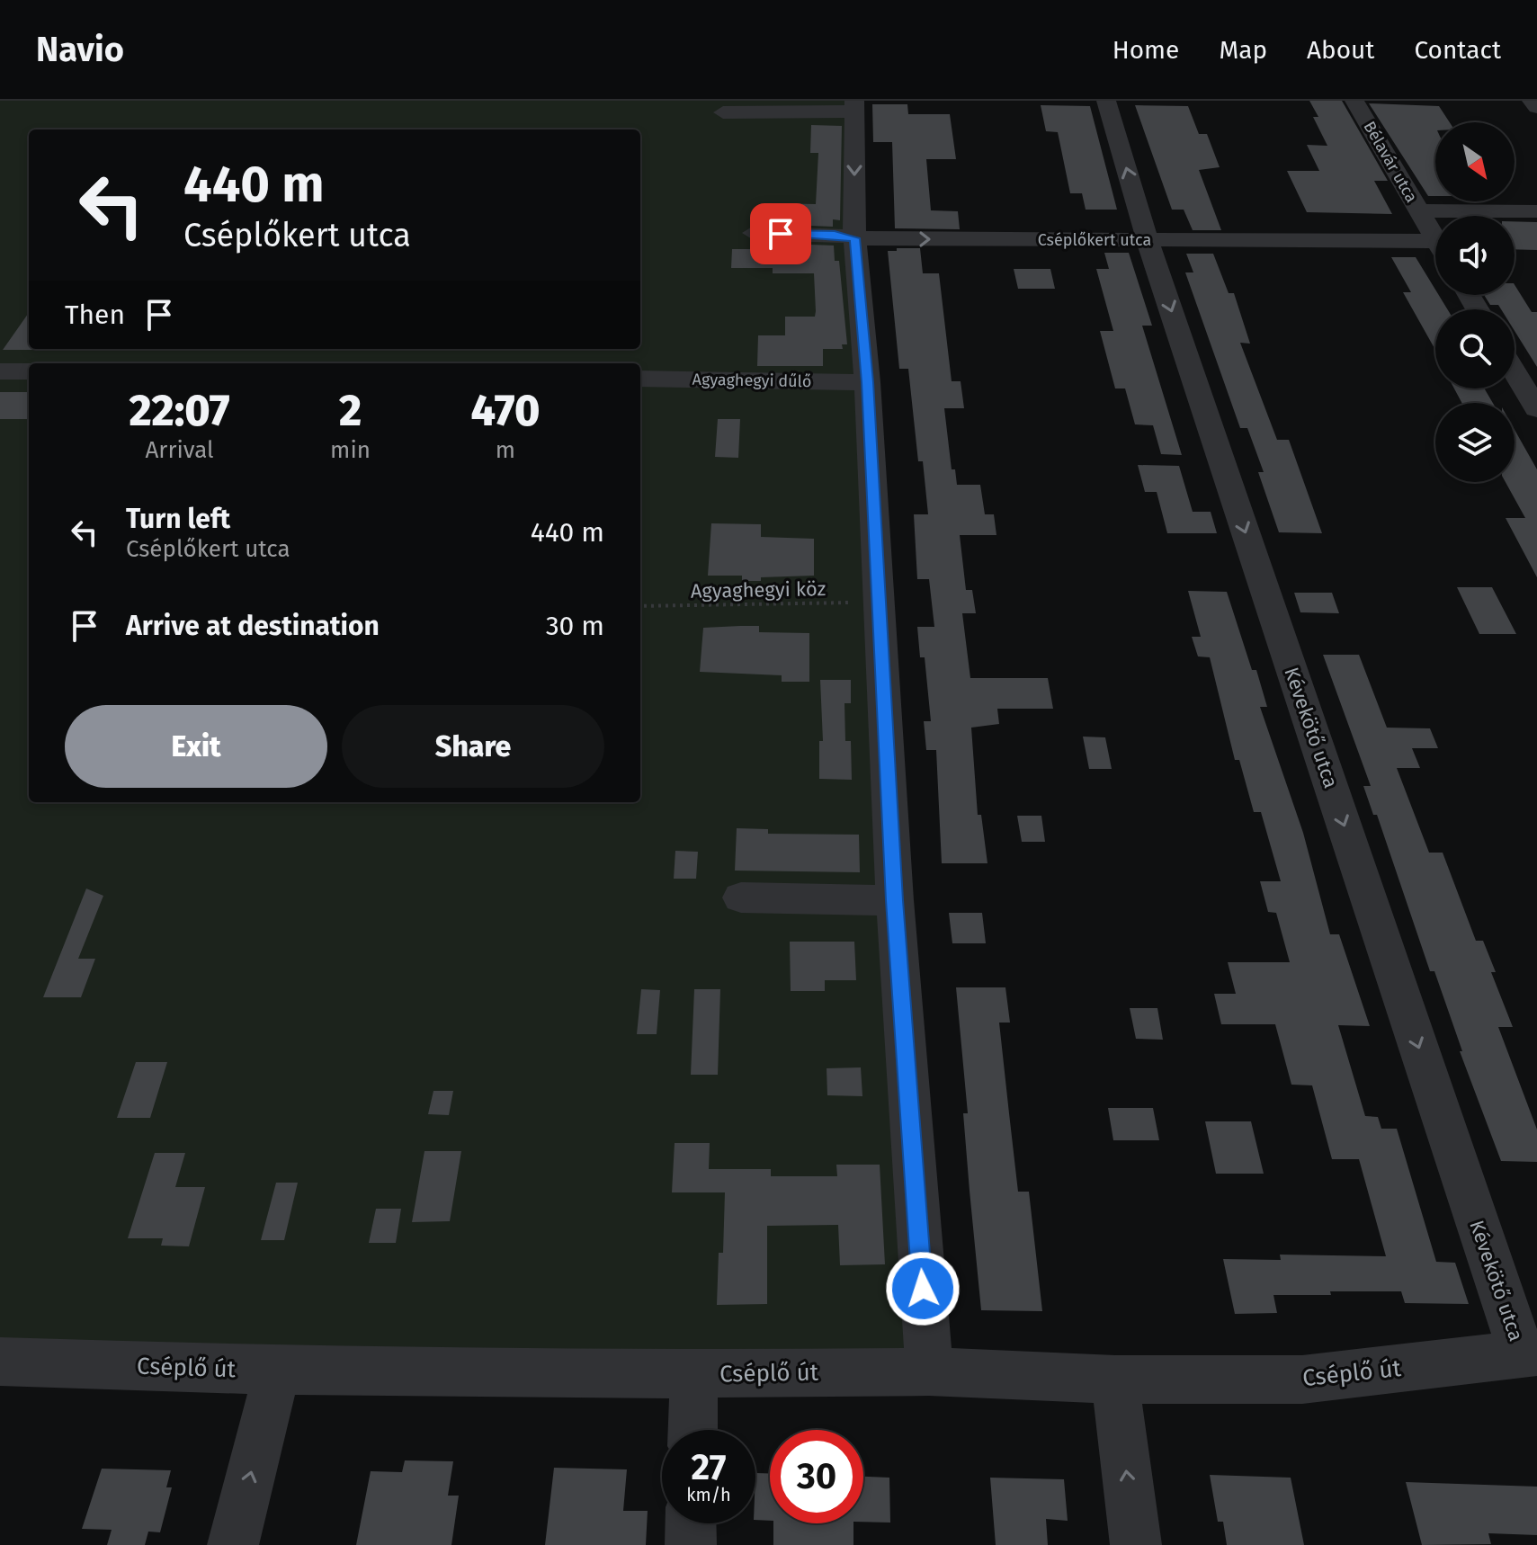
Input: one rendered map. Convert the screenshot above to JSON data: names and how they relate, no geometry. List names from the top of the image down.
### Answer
{
  "streets": {
    "street": [
      "Bélavár utca",
      "Cséplőkert utca",
      "Agyaghegyi dűlő",
      "Kévekötő utca",
      "Cséplő út"
    ],
    "path": ["Agyaghegyi köz"]
  },
  "crossings": [
    ["Cséplőkert utca", "Kévekötő utca"],
    ["Kévekötő utca", "Cséplő út"]
  ],
  "one_way": ["Cséplőkert utca"],
  "north": "bottom right",
  "page": {
    "header": "Navio",
    "nav": [
      "Home",
      "Map",
      "About",
      "Contact"
    ],
    "turn": ["440 m", "Cséplőkert utca"],
    "then": "Then",
    "eta": [
      "22:07",
      "Arrival",
      "2",
      "min",
      "470",
      "m"
    ],
    "list": [
      {
        "name": "Turn left",
        "note": "Cséplőkert utca",
        "value": "440 m"
      },
      {
        "name": "Arrive at destination",
        "value": "30 m"
      }
    ],
    "buttons": ["Exit", "Share"],
    "speed": "27 km/h",
    "limit": "30"
  }
}
